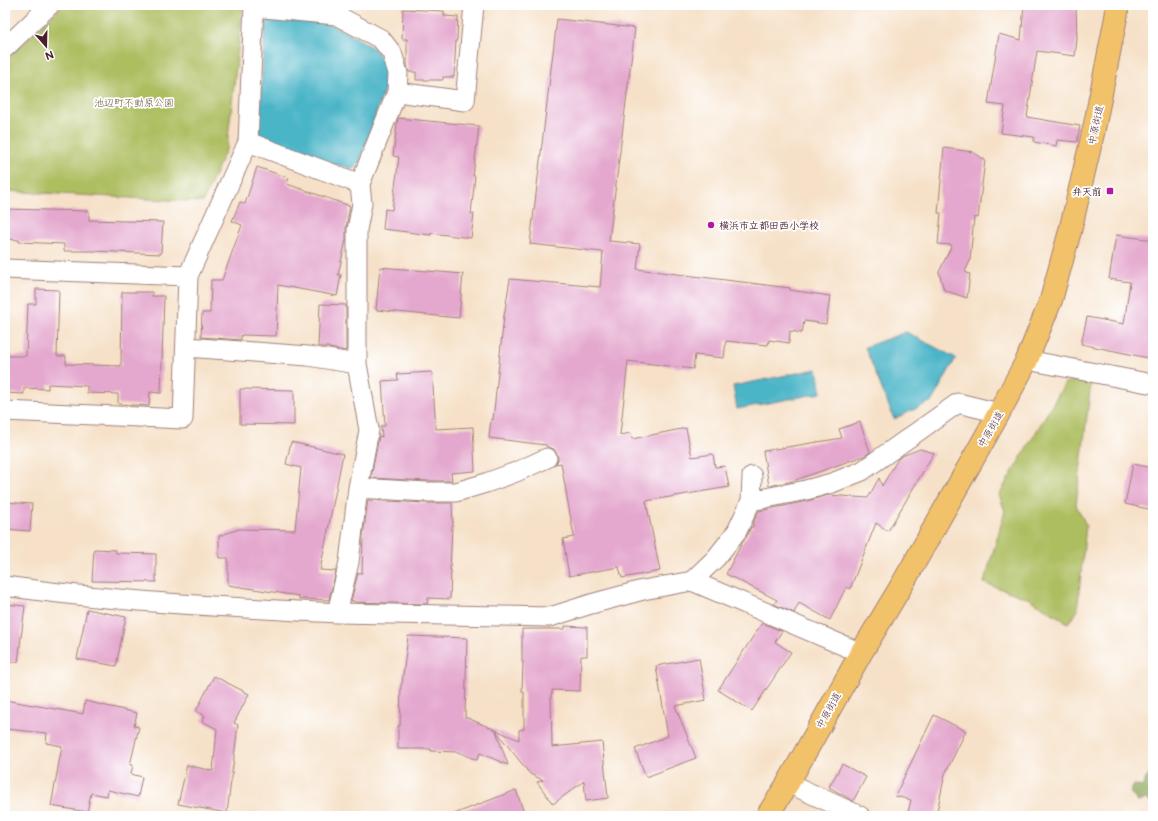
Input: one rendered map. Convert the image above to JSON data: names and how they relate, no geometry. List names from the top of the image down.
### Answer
{
  "streets": {
    "main road": ["中原街道"]
  },
  "parks": ["池辺町不動原公園"],
  "places": {
    "transit": ["弁天前"],
    "other": ["横浜市立都田西小学校"]
  },
  "north": "bottom"
}
